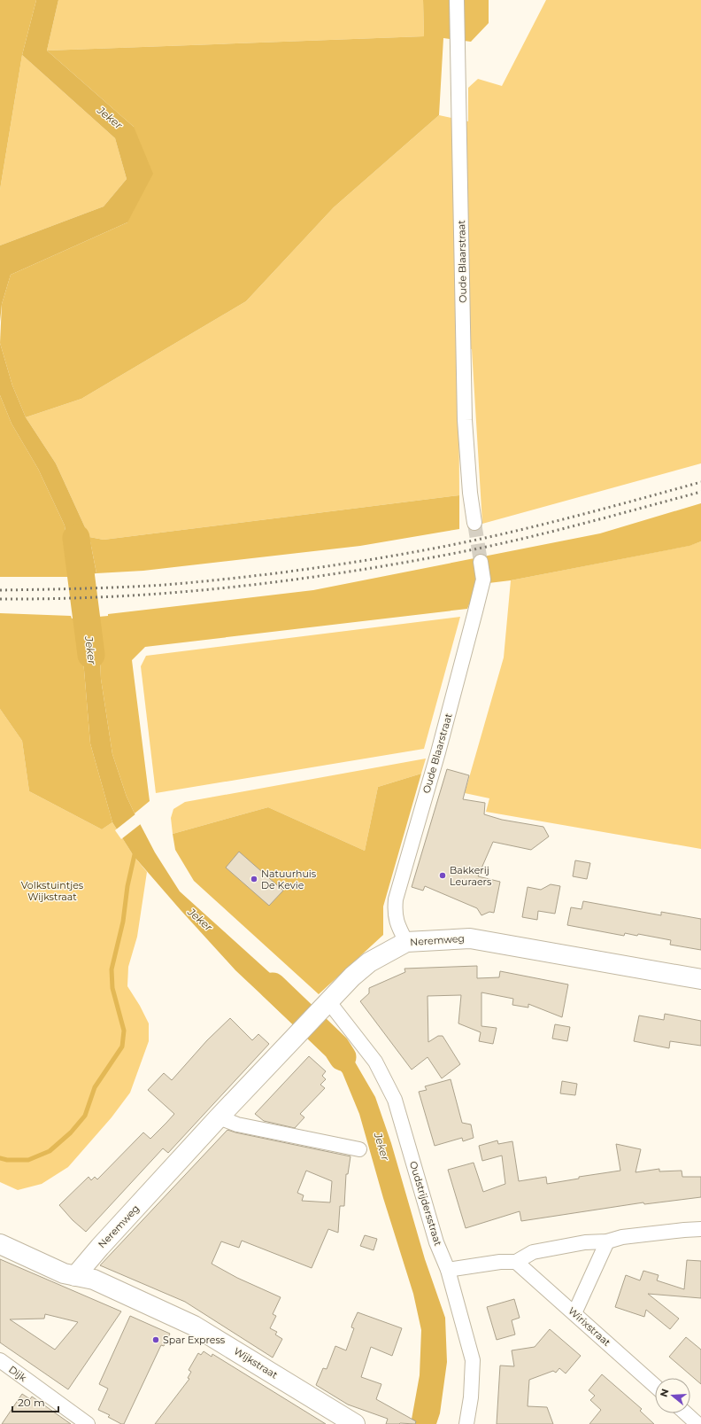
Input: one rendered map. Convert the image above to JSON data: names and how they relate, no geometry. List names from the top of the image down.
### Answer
{
  "streets": {
    "street": [
      "Oude Blaarstraat",
      "Neremweg",
      "Oudstrijdersstraat",
      "Wirixstraat",
      "Wijkstraat",
      "Dijk"
    ]
  },
  "crossings": [
    ["Oude Blaarstraat", "Neremweg"],
    ["Neremweg", "Oudstrijdersstraat"],
    ["Neremweg", "Wijkstraat"]
  ],
  "water": ["Jeker"],
  "parks": ["Volkstuintjes Wijkstraat"],
  "places": ["Bakkerij Leuraers", "Natuurhuis De Kevie", "Spar Express"],
  "scale_bar": "20 m",
  "north": "left"
}
